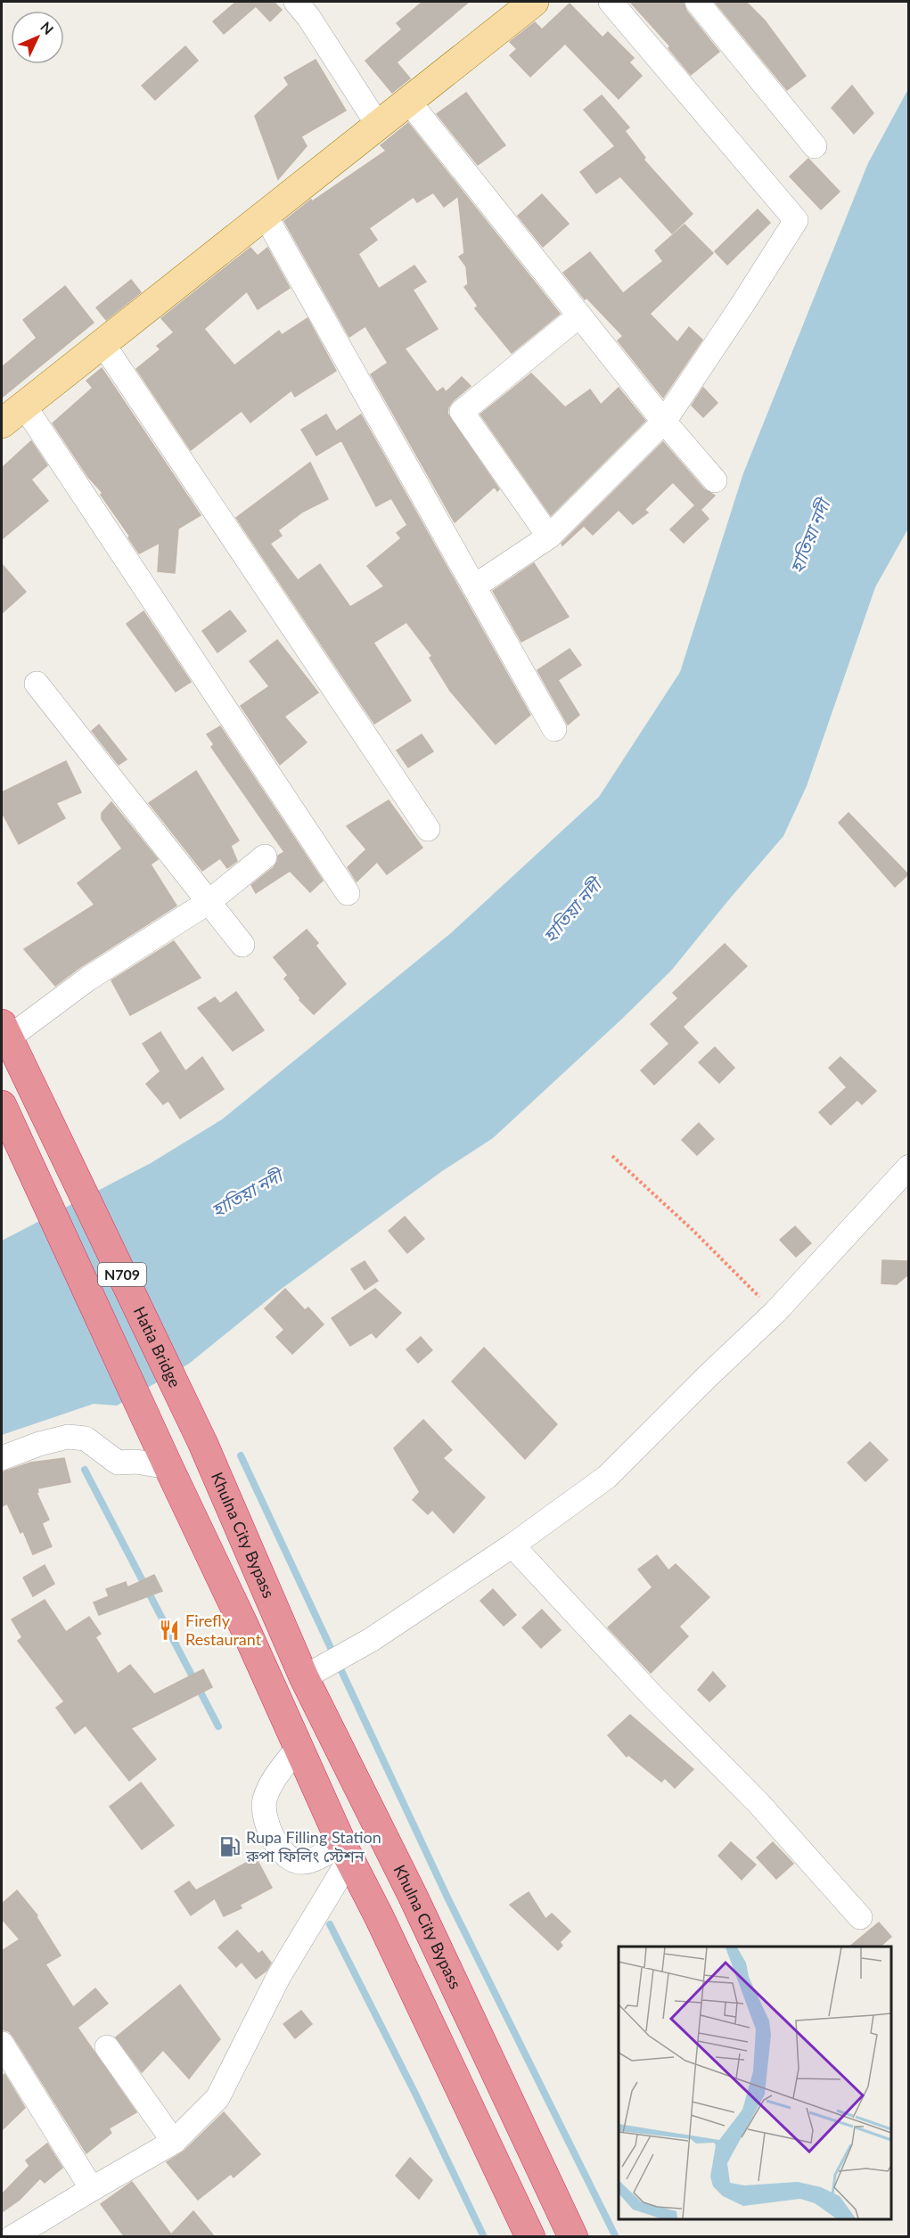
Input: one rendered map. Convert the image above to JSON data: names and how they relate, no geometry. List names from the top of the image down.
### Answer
{
  "streets": {
    "highway": ["N709", "Hatia Bridge", "Khulna City Bypass"]
  },
  "crossings": [
    ["Hatia Bridge", "Khulna City Bypass"]
  ],
  "water": ["হাতিয়া নদী"],
  "places": {
    "restaurant": ["Firefly Restaurant"],
    "fuel station": ["Rupa Filling Station রুপা ফিলিং স্টেশন"]
  },
  "north": "top right"
}
